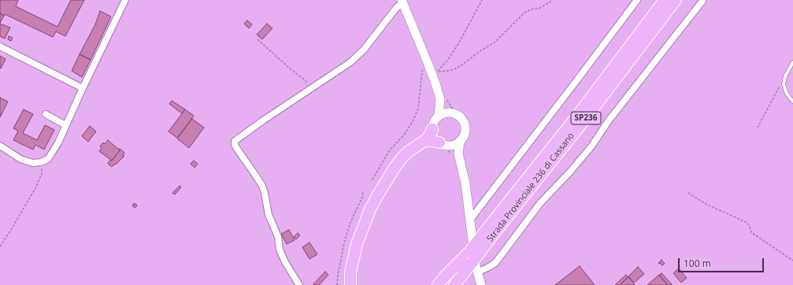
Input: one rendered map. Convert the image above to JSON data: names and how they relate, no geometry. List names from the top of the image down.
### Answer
{
  "streets": {
    "highway": ["SP236", "Strada Provinciale 236 di Cassano"]
  },
  "scale_bar": "100 m"
}
